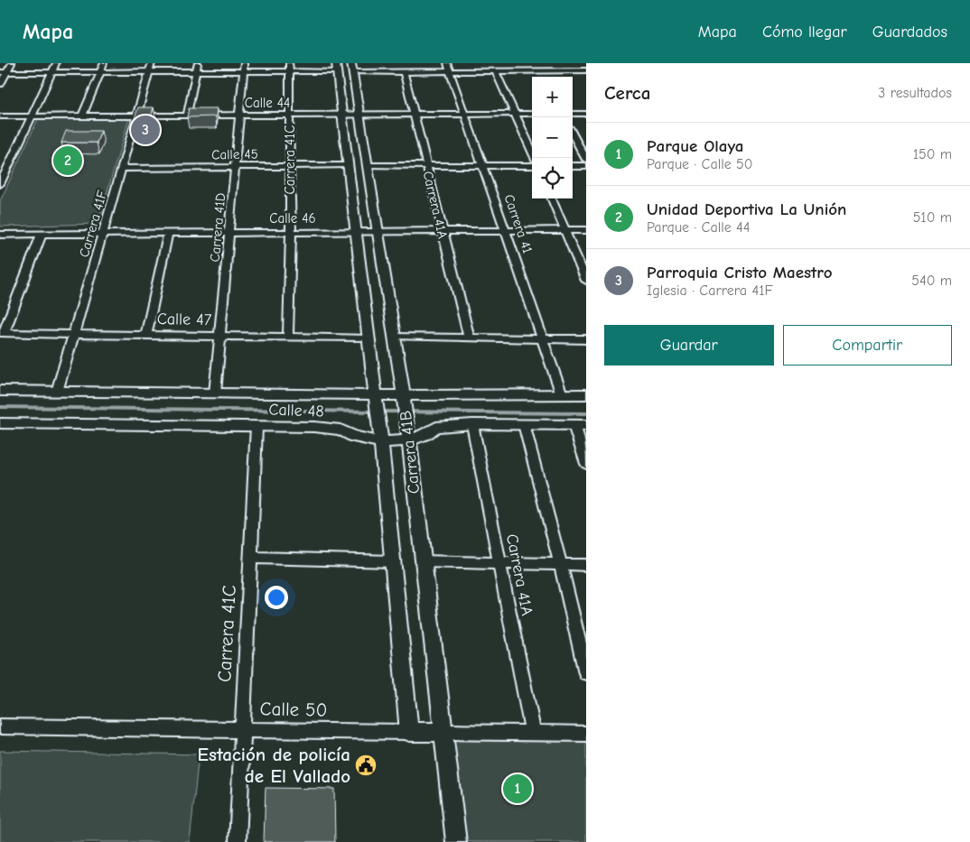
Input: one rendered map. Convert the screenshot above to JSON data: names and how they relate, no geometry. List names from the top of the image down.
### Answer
{
  "streets": {
    "street": [
      "Calle 44",
      "Calle 45",
      "Carrera 41C",
      "Carrera 41A",
      "Calle 46",
      "Carrera 41F",
      "Carrera 41",
      "Carrera 41D",
      "Calle 47",
      "Calle 48",
      "Carrera 41B",
      "Calle 50"
    ]
  },
  "crossings": [
    ["Calle 44", "Carrera 41C"],
    ["Calle 44", "Carrera 41A"],
    ["Calle 44", "Carrera 41F"],
    ["Calle 44", "Carrera 41"],
    ["Calle 44", "Carrera 41D"],
    ["Calle 44", "Carrera 41B"],
    ["Calle 45", "Carrera 41C"],
    ["Calle 45", "Carrera 41F"],
    ["Calle 45", "Carrera 41D"],
    ["Calle 45", "Carrera 41B"],
    ["Carrera 41C", "Calle 46"],
    ["Carrera 41C", "Calle 47"],
    ["Carrera 41C", "Calle 48"],
    ["Carrera 41C", "Calle 50"],
    ["Carrera 41A", "Calle 46"],
    ["Carrera 41A", "Calle 48"],
    ["Carrera 41A", "Calle 50"],
    ["Calle 46", "Carrera 41F"],
    ["Calle 46", "Carrera 41"],
    ["Calle 46", "Carrera 41D"],
    ["Calle 46", "Carrera 41B"],
    ["Carrera 41F", "Calle 47"],
    ["Carrera 41F", "Calle 48"],
    ["Carrera 41", "Calle 48"],
    ["Carrera 41D", "Calle 47"],
    ["Carrera 41D", "Calle 48"],
    ["Calle 47", "Carrera 41B"],
    ["Calle 48", "Carrera 41B"],
    ["Carrera 41B", "Calle 50"]
  ],
  "places": {
    "public building": ["Estación de policía de El Vallado"]
  },
  "page": {
    "header": "Mapa",
    "nav": ["Mapa", "Cómo llegar", "Guardados"],
    "heading": ["Cerca", "3 resultados"],
    "map_buttons": ["+", "−"],
    "pins": ["3", "2", "1"],
    "list": [
      {
        "mark": "1",
        "name": "Parque Olaya",
        "note": "Parque · Calle 50",
        "value": "150 m"
      },
      {
        "mark": "2",
        "name": "Unidad Deportiva La Unión",
        "note": "Parque · Calle 44",
        "value": "510 m"
      },
      {
        "mark": "3",
        "name": "Parroquia Cristo Maestro",
        "note": "Iglesia · Carrera 41F",
        "value": "540 m"
      }
    ],
    "buttons": ["Guardar", "Compartir"]
  }
}
